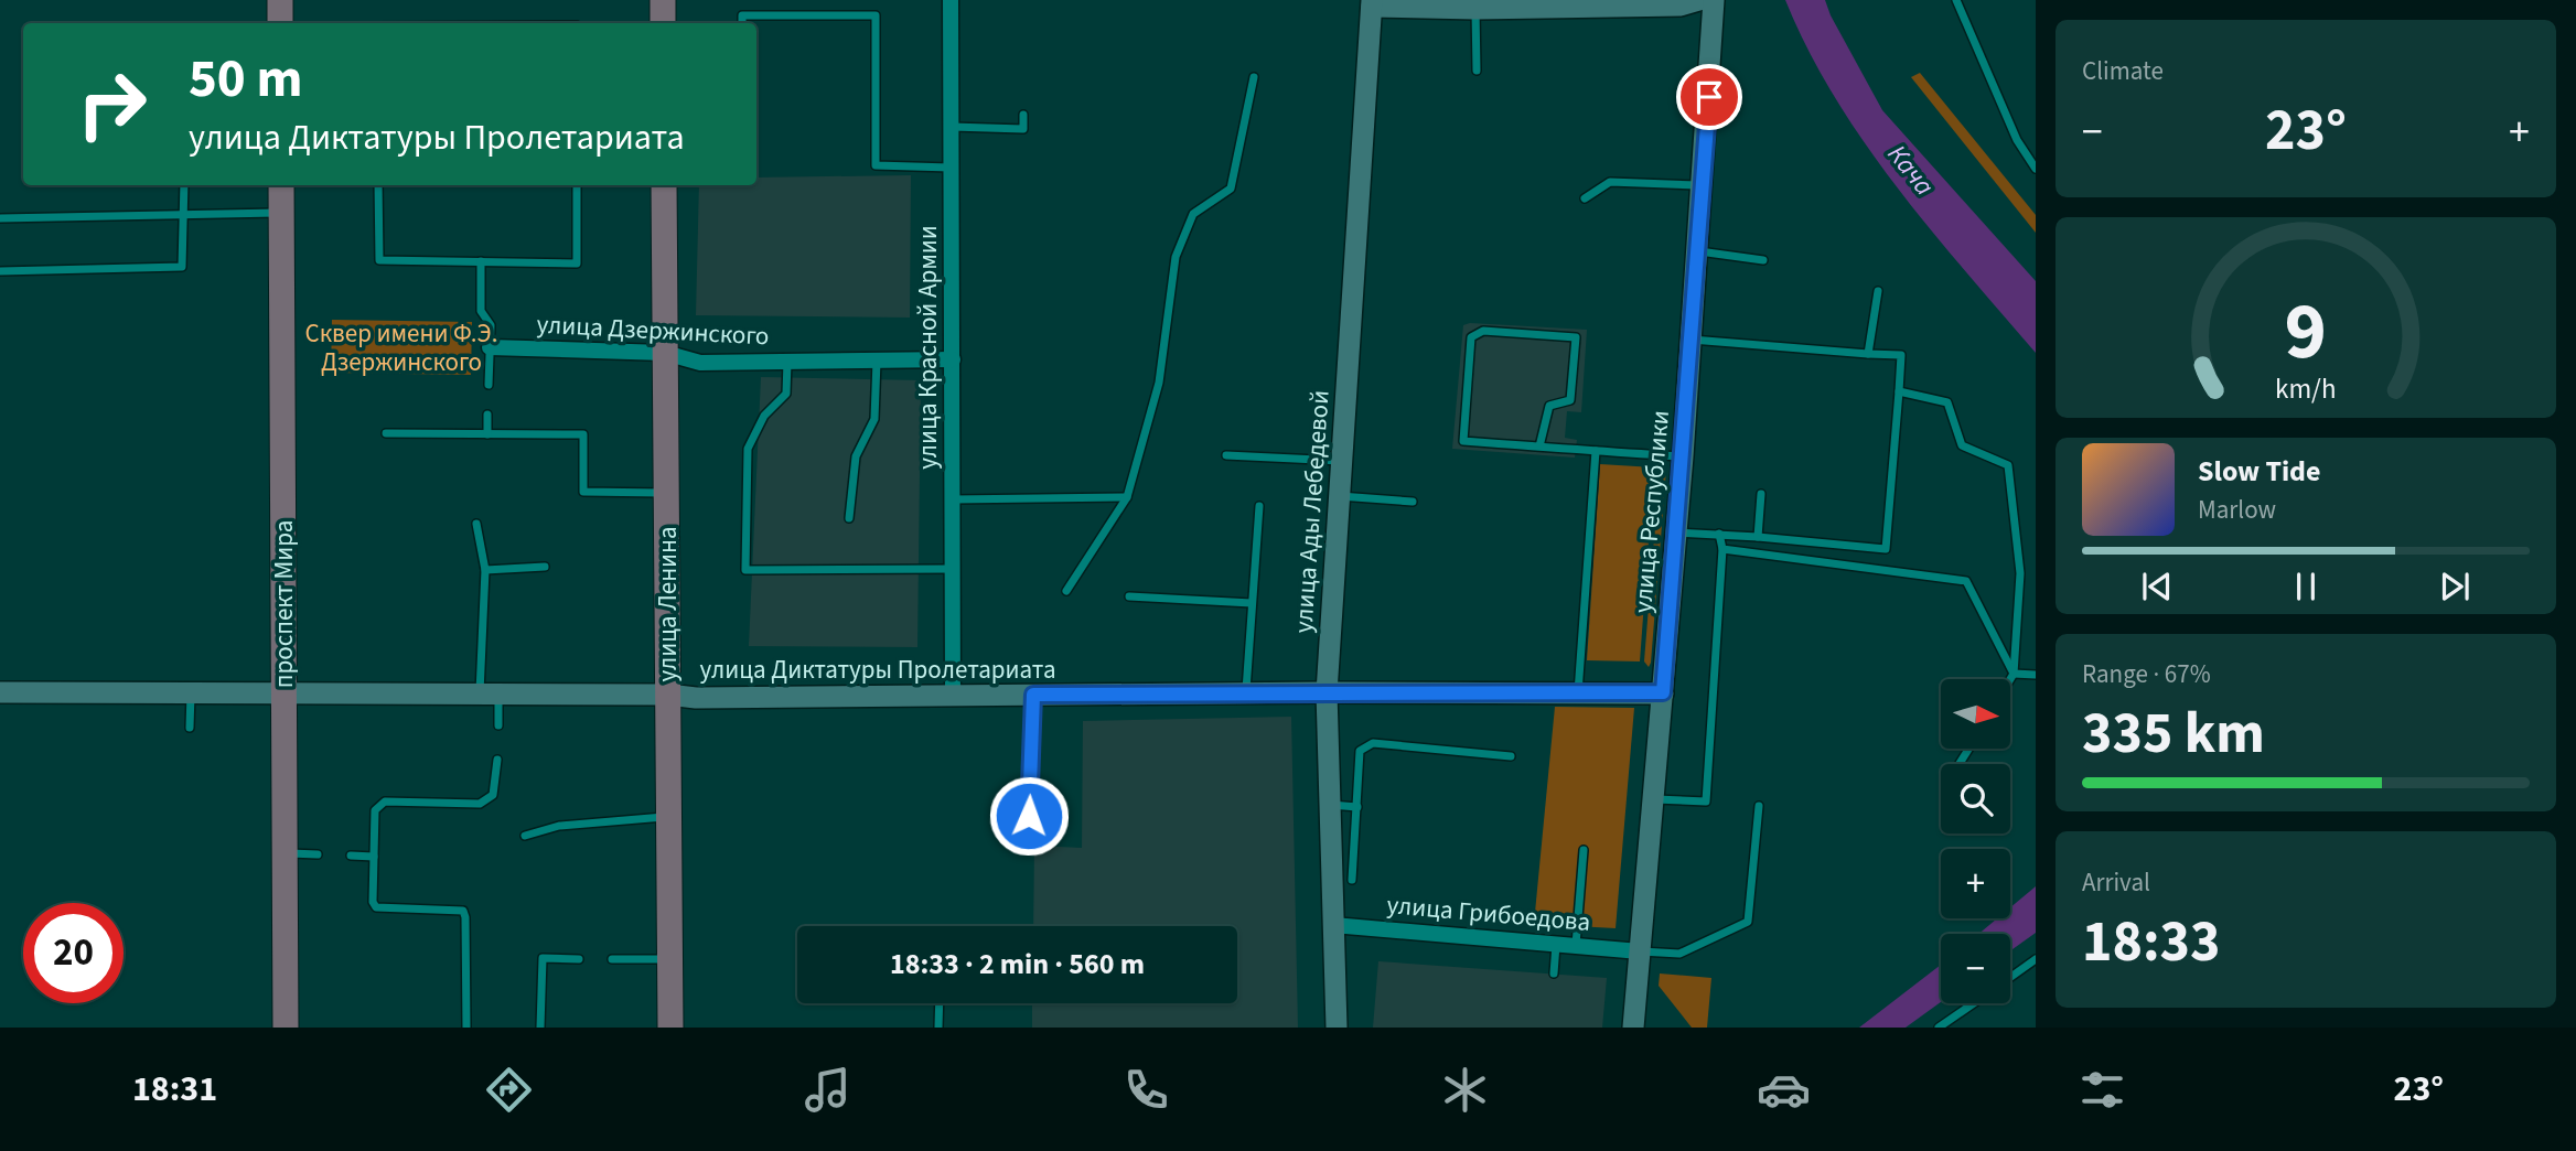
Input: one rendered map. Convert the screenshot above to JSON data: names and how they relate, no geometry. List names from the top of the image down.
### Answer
{
  "streets": {
    "main road": ["проспект Мира", "улица Ленина"],
    "street": [
      "улица Дзержинского",
      "улица Красной Армии",
      "улица Ады Лебедевой",
      "улица Республики",
      "улица Диктатуры Пролетариата",
      "улица Грибоедова"
    ]
  },
  "crossings": [
    ["улица Дзержинского", "улица Красной Армии"],
    ["улица Дзержинского", "улица Ленина"],
    ["улица Красной Армии", "улица Диктатуры Пролетариата"],
    ["улица Ады Лебедевой", "улица Диктатуры Пролетариата"],
    ["улица Ады Лебедевой", "улица Грибоедова"],
    ["улица Республики", "улица Диктатуры Пролетариата"],
    ["улица Республики", "улица Грибоедова"],
    ["проспект Мира", "улица Диктатуры Пролетариата"],
    ["улица Ленина", "улица Диктатуры Пролетариата"]
  ],
  "water": ["Кача"],
  "parks": ["Сквер имени Ф.Э. Дзержинского"],
  "north": "right",
  "page": {
    "tile": [
      "Climate",
      ["Range · 67%", "335 km"],
      ["Arrival", "18:33"]
    ],
    "turn": ["50 m", "улица Диктатуры Пролетариата"],
    "heat": ["−", "23°", "+"],
    "song": ["Slow Tide", "Marlow"],
    "map_buttons": ["+", "−"],
    "limit": "20",
    "trip": "18:33 · 2 min · 560 m",
    "tabs": ["18:31", "23°"],
    "gauge": ["9", "km/h"]
  }
}
